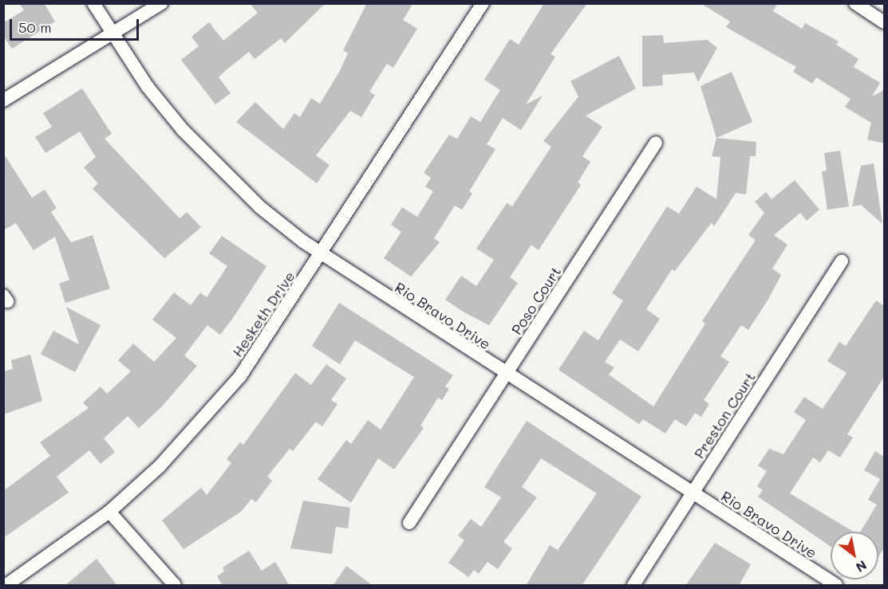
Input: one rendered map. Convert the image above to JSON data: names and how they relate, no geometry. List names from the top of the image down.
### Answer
{
  "streets": {
    "street": [
      "Poso Court",
      "Hesketh Drive",
      "Rio Bravo Drive",
      "Preston Court"
    ]
  },
  "crossings": [
    ["Poso Court", "Rio Bravo Drive"],
    ["Hesketh Drive", "Rio Bravo Drive"],
    ["Rio Bravo Drive", "Preston Court"]
  ],
  "scale_bar": "50 m",
  "north": "bottom right"
}
